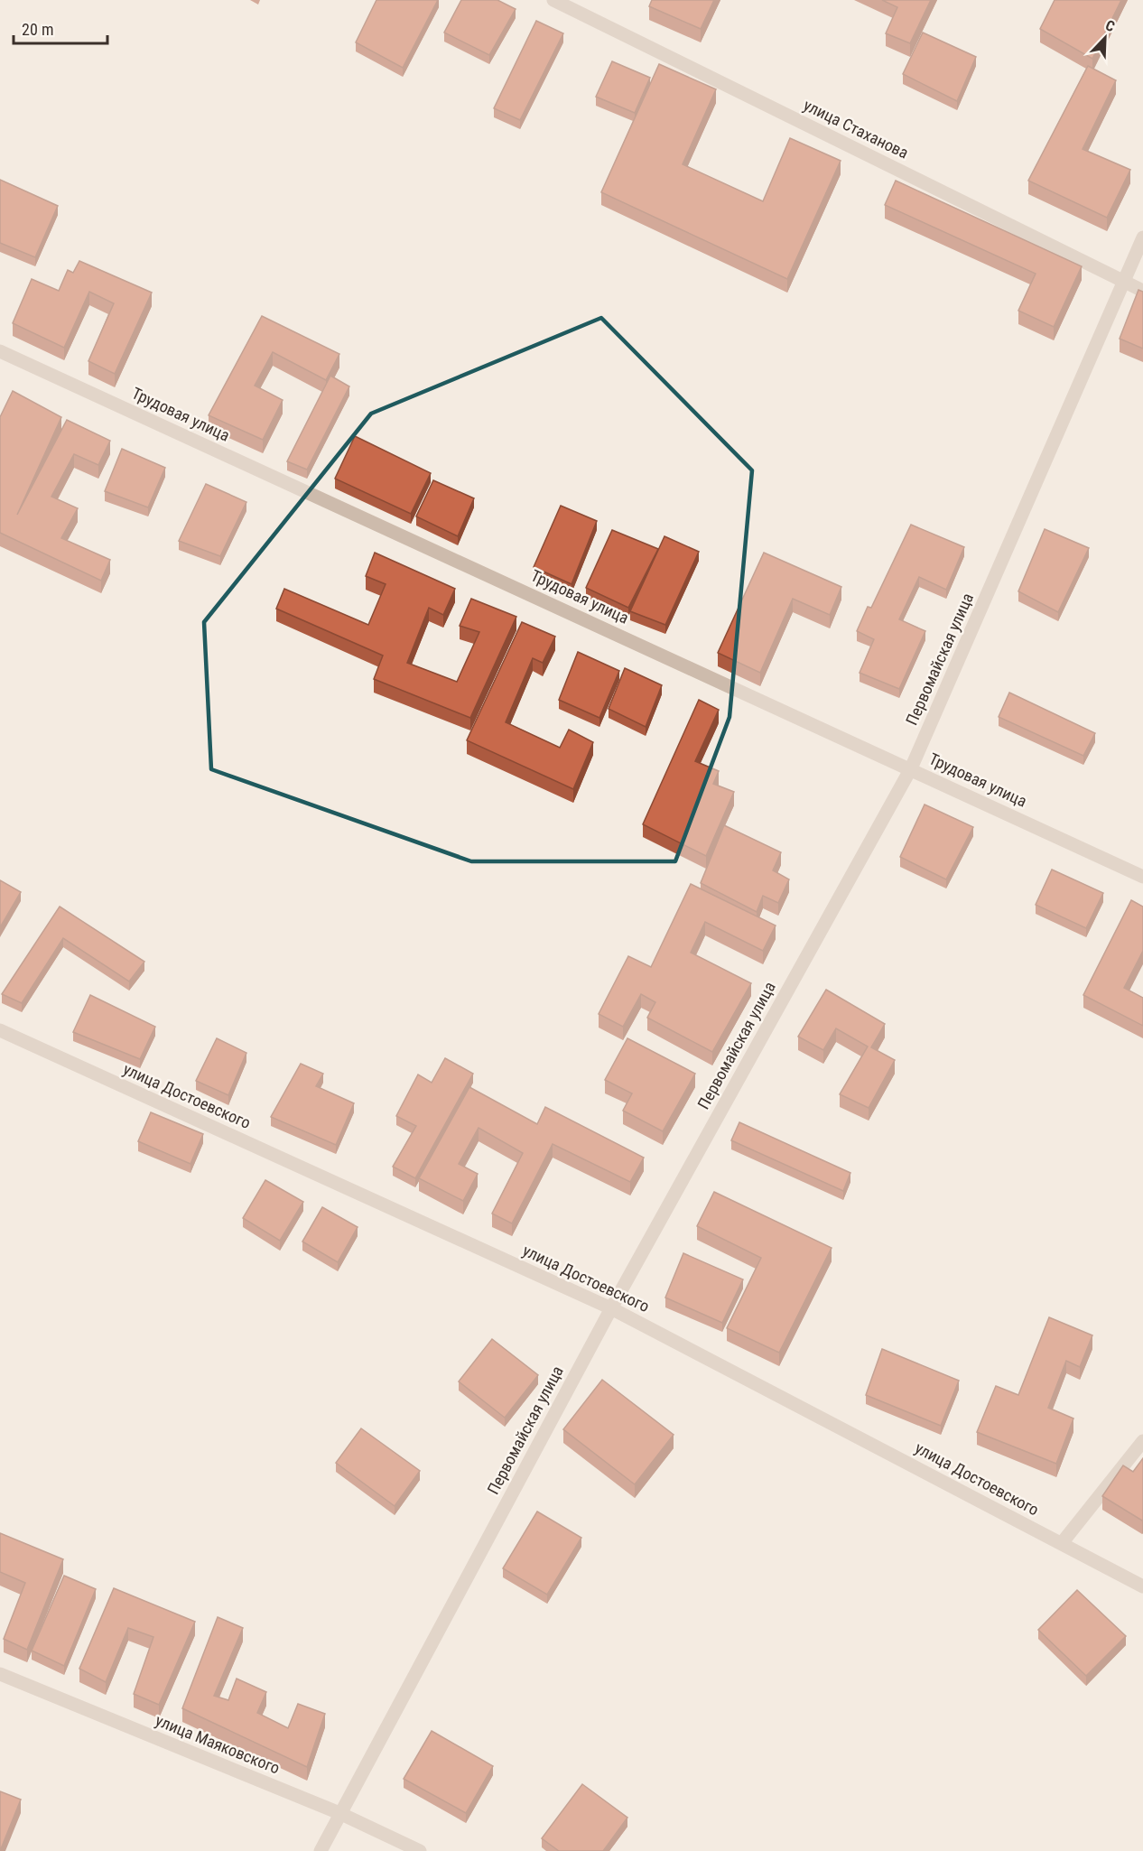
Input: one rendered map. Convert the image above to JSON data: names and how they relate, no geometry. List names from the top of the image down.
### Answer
{
  "streets": {
    "street": [
      "улица Стаханова",
      "Трудовая улица",
      "Первомайская улица",
      "улица Достоевского",
      "улица Маяковского"
    ]
  },
  "crossings": [
    ["улица Стаханова", "Первомайская улица"],
    ["Трудовая улица", "Первомайская улица"],
    ["Первомайская улица", "улица Достоевского"],
    ["Первомайская улица", "улица Маяковского"]
  ],
  "scale_bar": "20 m",
  "north": "top right"
}
